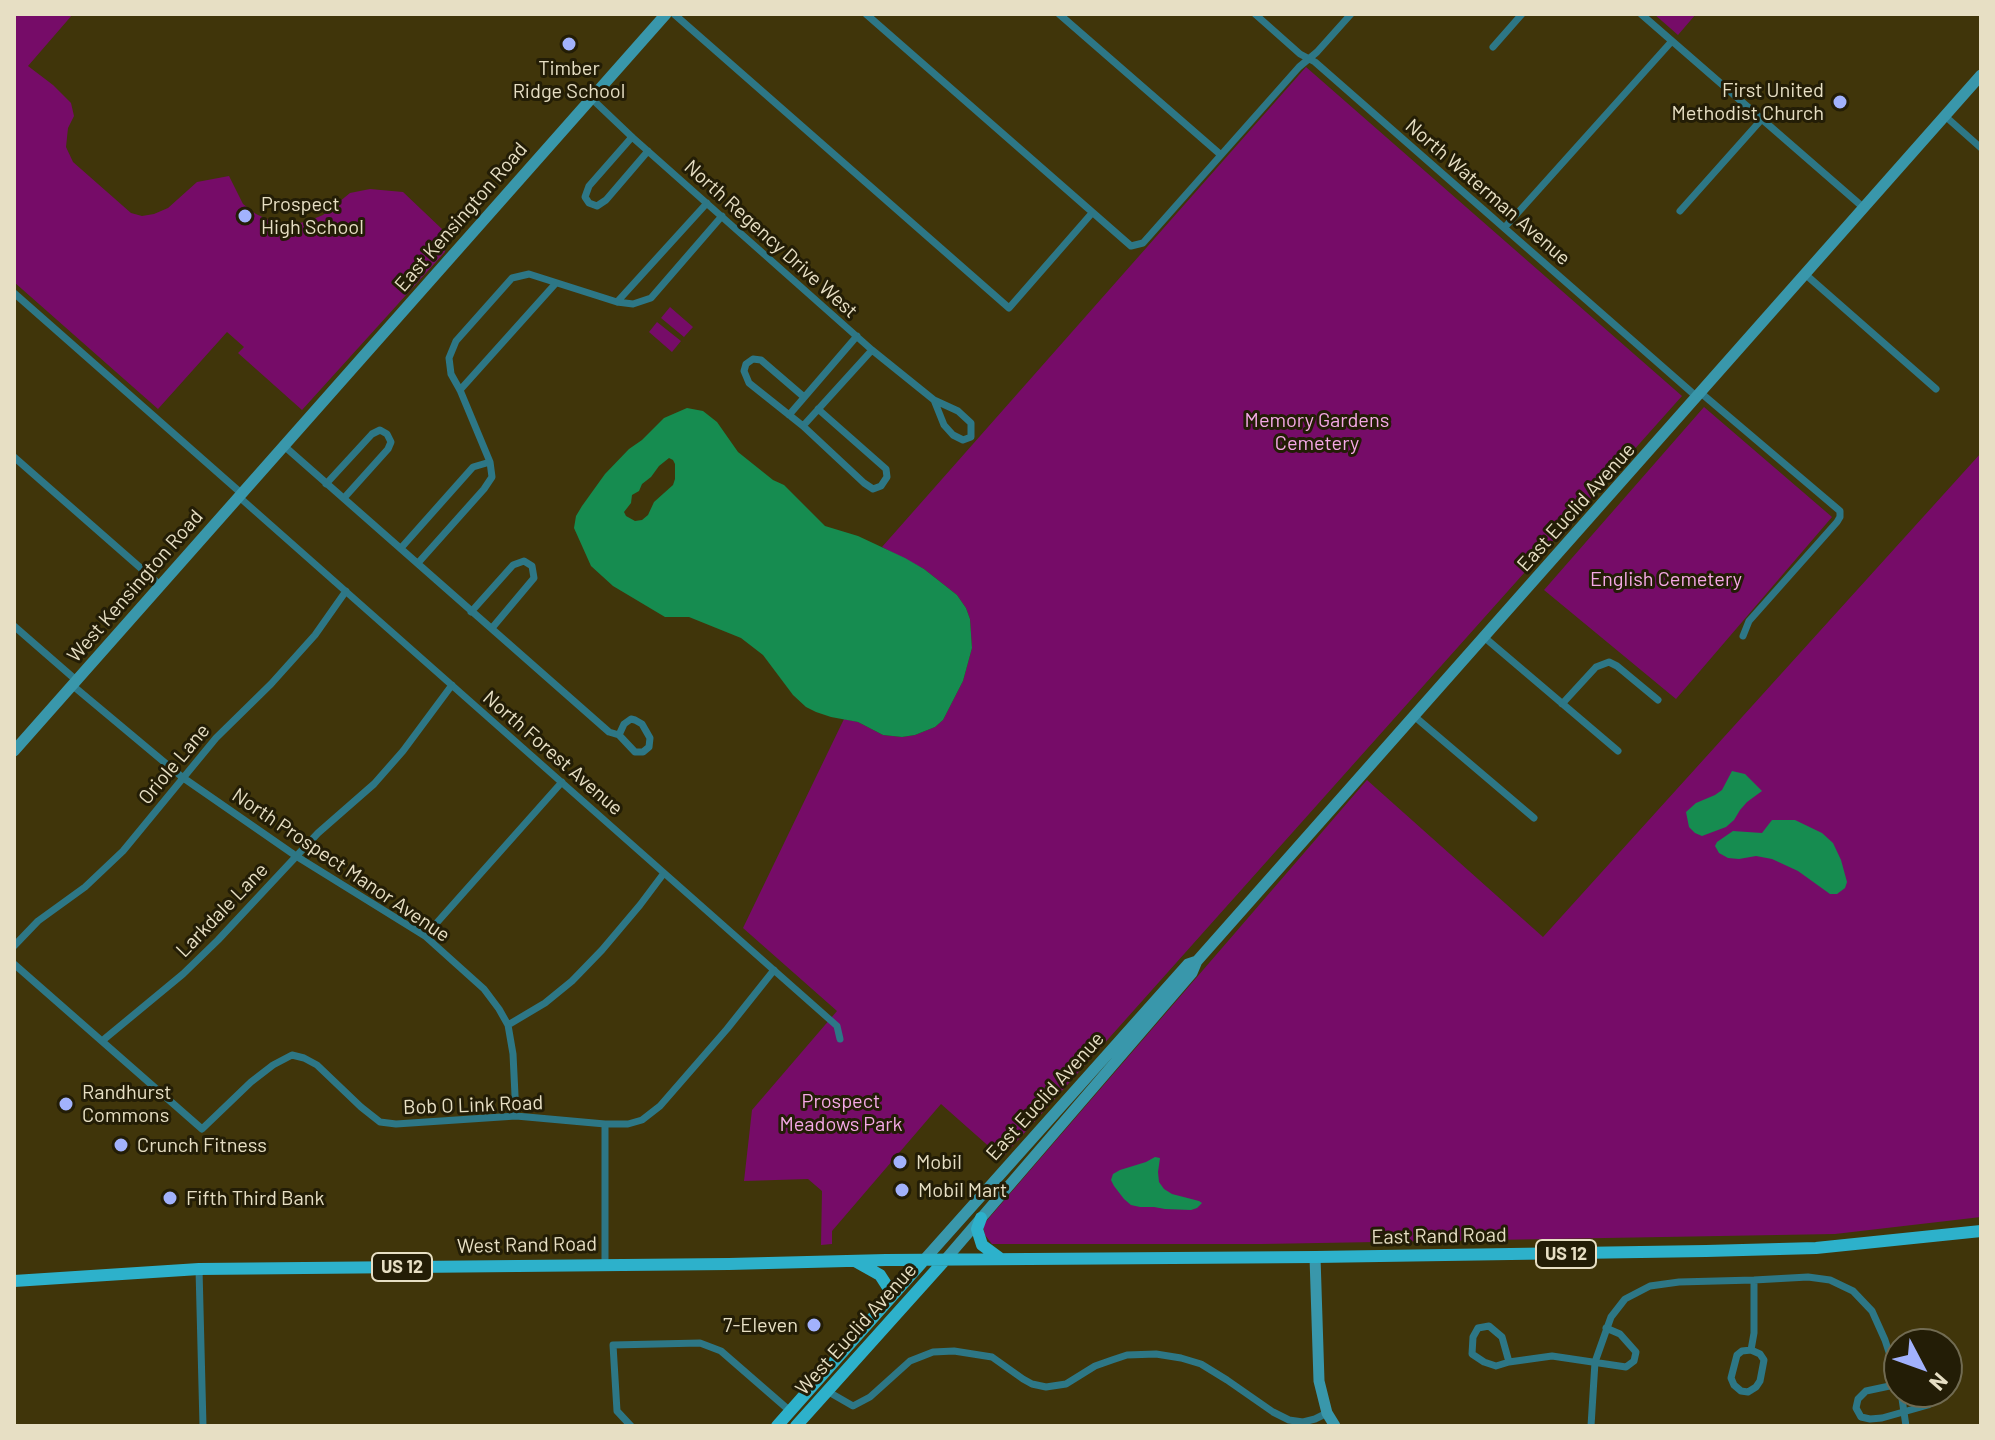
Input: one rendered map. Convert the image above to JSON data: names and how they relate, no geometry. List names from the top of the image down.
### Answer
{
  "streets": {
    "main road": [
      "East Kensington Road",
      "East Euclid Avenue",
      "West Kensington Road",
      "East Rand Road",
      "West Rand Road",
      "US 12",
      "West Euclid Avenue"
    ],
    "street": [
      "North Waterman Avenue",
      "North Regency Drive West",
      "North Forest Avenue",
      "Oriole Lane",
      "North Prospect Manor Avenue",
      "Larkdale Lane",
      "Bob O Link Road"
    ]
  },
  "crossings": [
    ["North Waterman Avenue", "East Euclid Avenue"],
    ["East Kensington Road", "North Regency Drive West"],
    ["East Kensington Road", "West Kensington Road"],
    ["East Euclid Avenue", "East Rand Road"],
    ["East Euclid Avenue", "West Rand Road"],
    ["East Euclid Avenue", "West Euclid Avenue"],
    ["West Kensington Road", "North Forest Avenue"],
    ["West Kensington Road", "North Prospect Manor Avenue"],
    ["North Forest Avenue", "Oriole Lane"],
    ["North Forest Avenue", "Larkdale Lane"],
    ["North Forest Avenue", "Bob O Link Road"],
    ["Oriole Lane", "North Prospect Manor Avenue"],
    ["North Prospect Manor Avenue", "Larkdale Lane"],
    ["North Prospect Manor Avenue", "Bob O Link Road"],
    ["Larkdale Lane", "Bob O Link Road"],
    ["East Rand Road", "West Rand Road"],
    ["East Rand Road", "West Euclid Avenue"],
    ["West Rand Road", "West Euclid Avenue"]
  ],
  "parks": ["Memory Gardens Cemetery", "English Cemetery", "Prospect Meadows Park"],
  "places": [
    "Timber Ridge School",
    "First United Methodist Church",
    "Prospect High School",
    "Randhurst Commons",
    "Crunch Fitness",
    "Mobil",
    "Mobil Mart",
    "Fifth Third Bank",
    "7-Eleven"
  ],
  "north": "bottom right"
}
